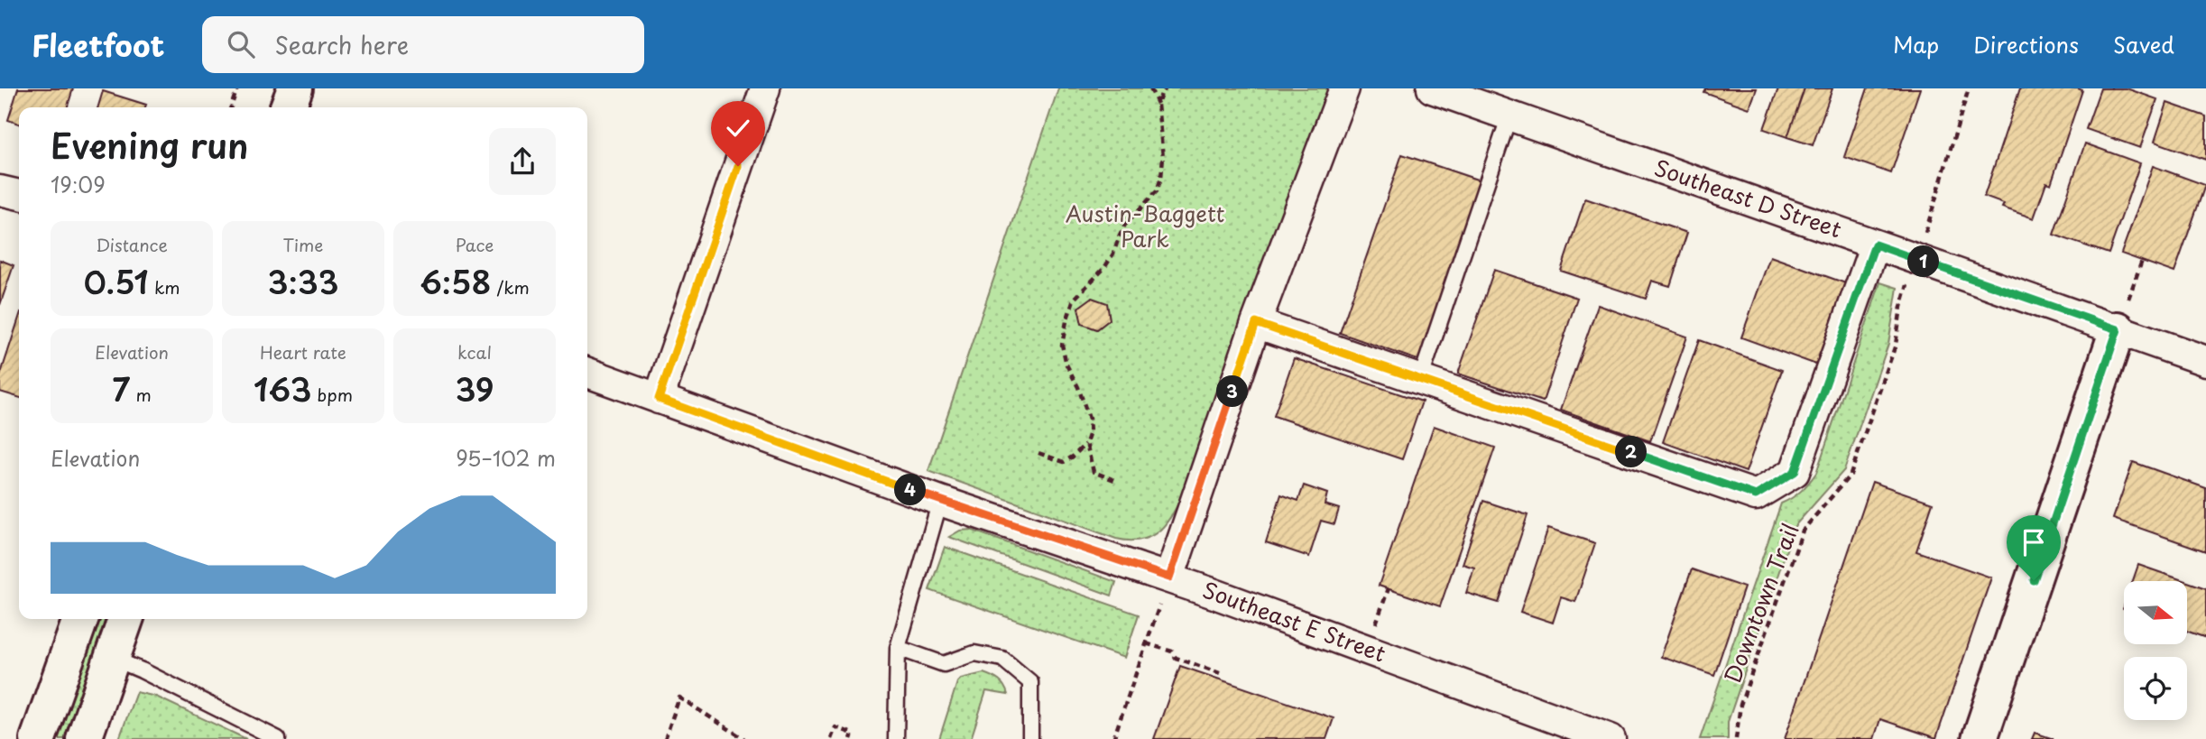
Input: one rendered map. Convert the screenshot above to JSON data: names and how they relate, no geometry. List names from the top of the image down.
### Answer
{
  "streets": {
    "street": ["Southeast D Street", "Southeast E Street"],
    "path": ["Downtown Trail"]
  },
  "parks": ["Austin-Baggett Park"],
  "north": "right",
  "page": {
    "header": "Fleetfoot",
    "search": "Search here",
    "nav": ["Map", "Directions", "Saved"],
    "heading": ["Evening run", "19:09"],
    "stats": [
      ["Distance", "0.51 km"],
      ["Time", "3:33"],
      ["Pace", "6:58 /km"],
      ["Elevation", "7 m"],
      ["Heart rate", "163 bpm"],
      ["kcal", "39"]
    ],
    "pins": [
      "1",
      "3",
      "2",
      "4"
    ],
    "chart": ["Elevation", "95–102 m"]
  }
}
